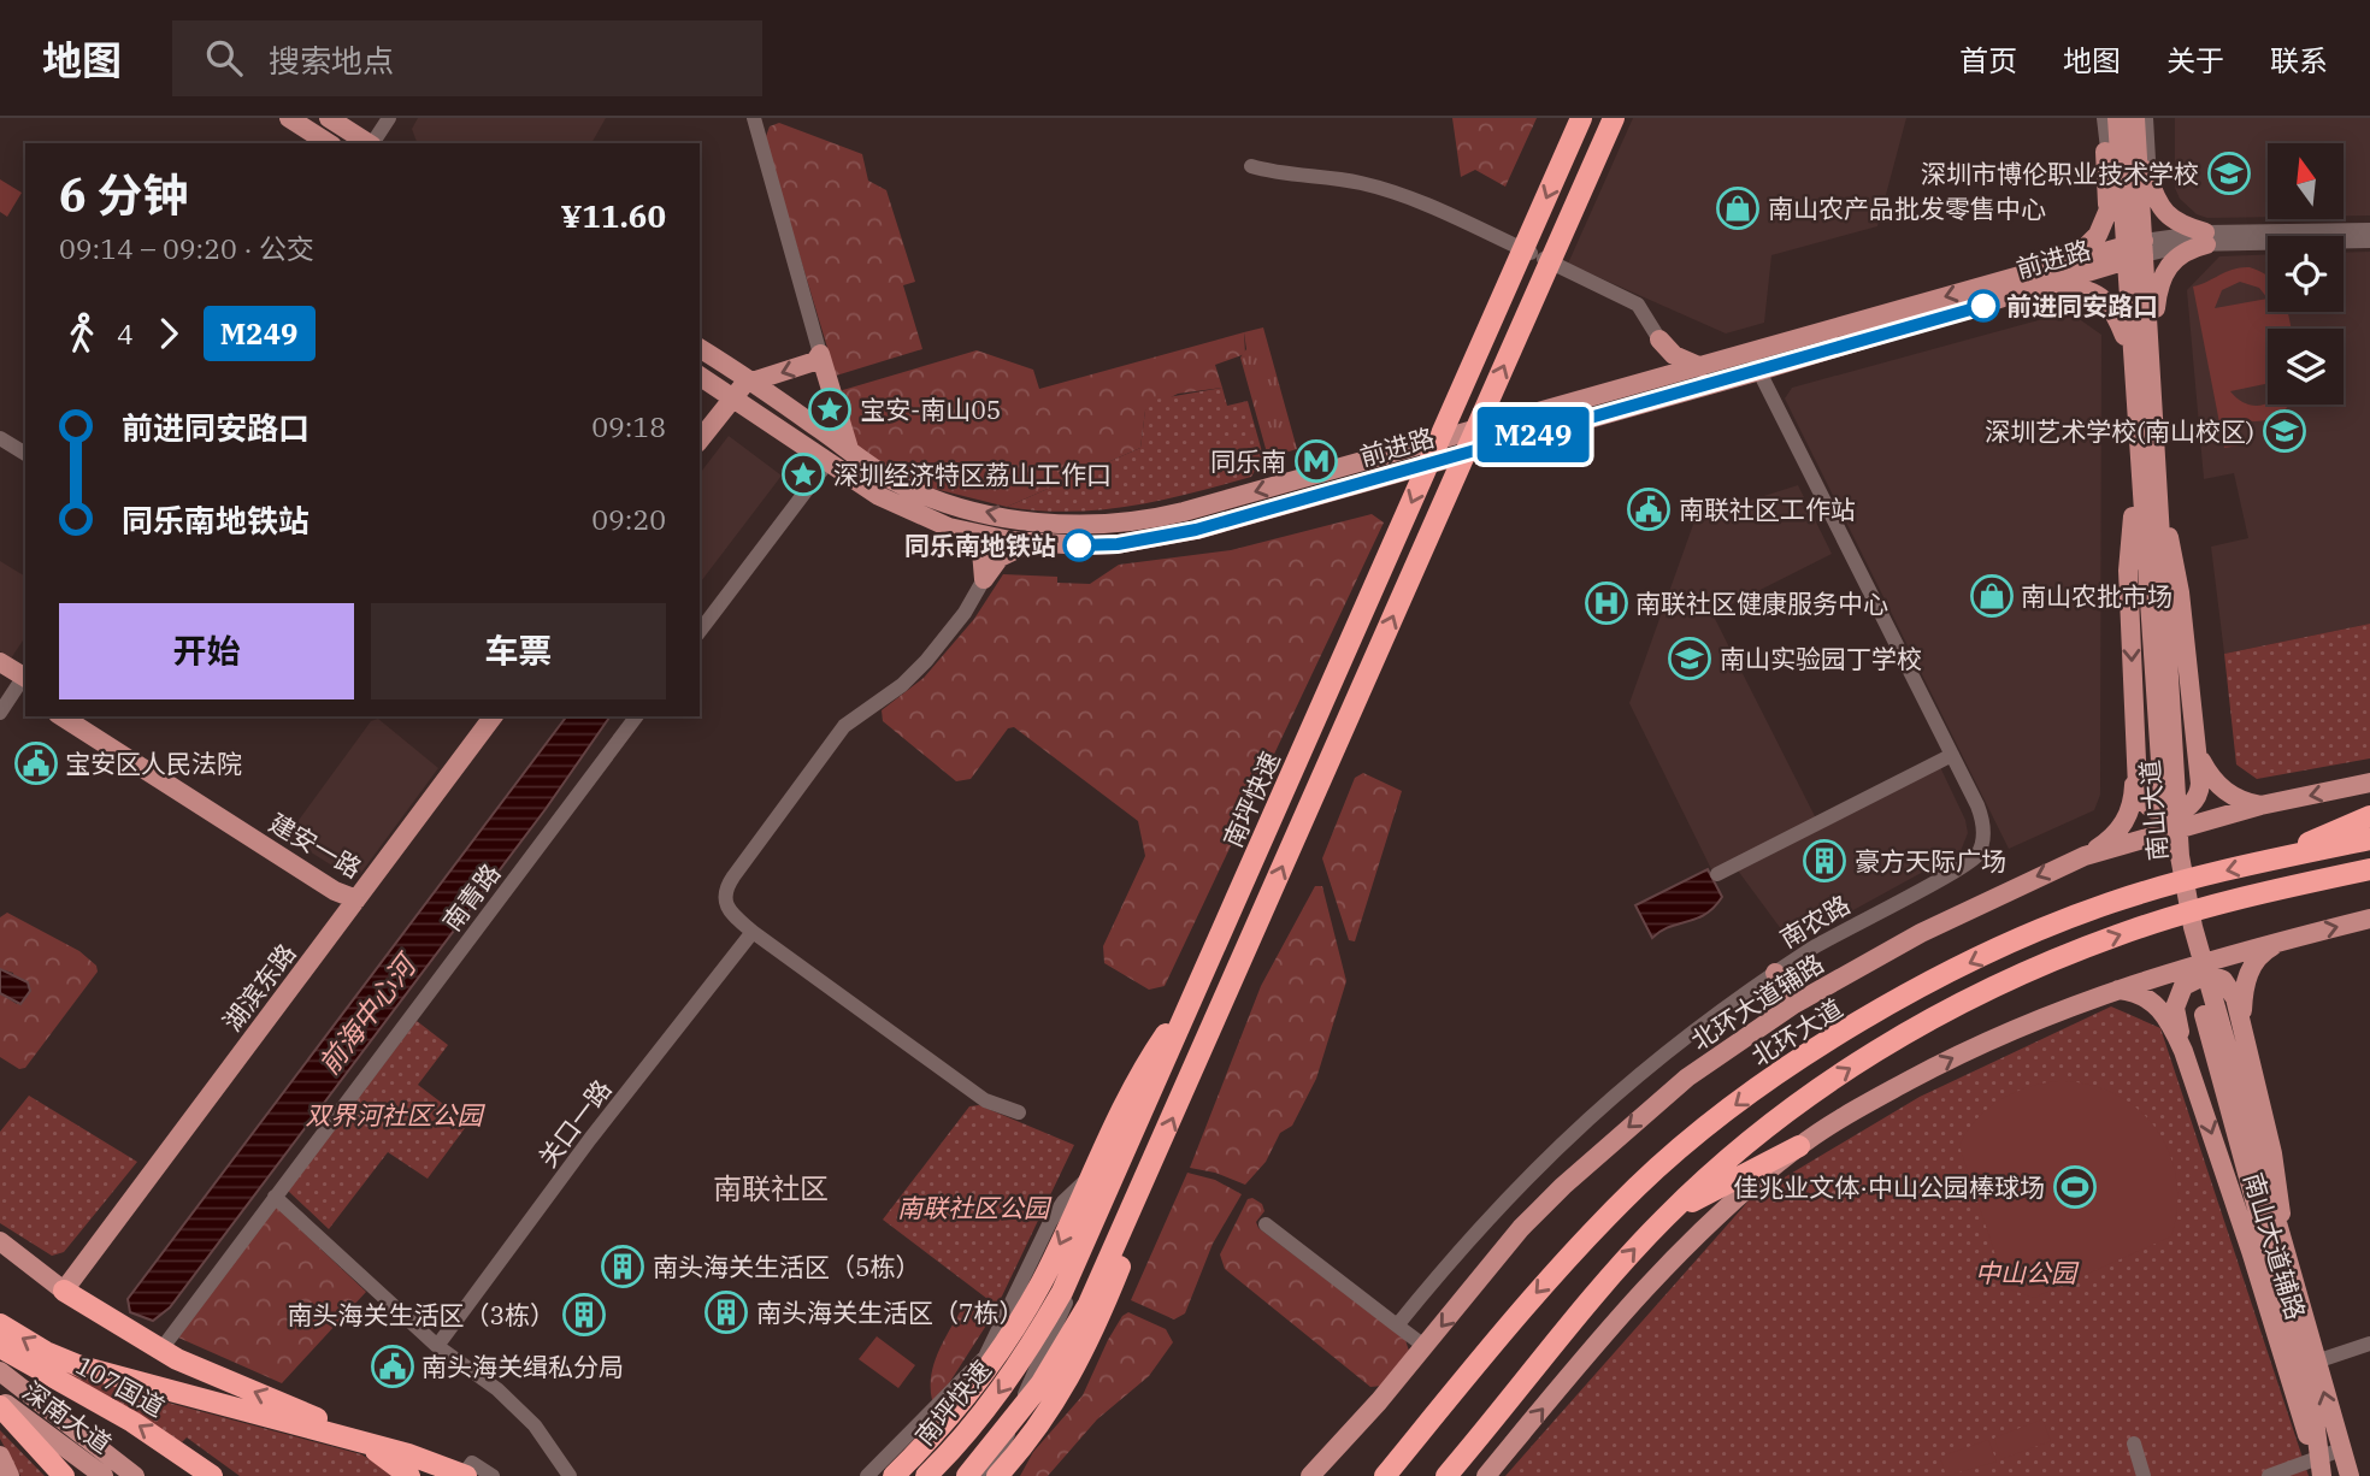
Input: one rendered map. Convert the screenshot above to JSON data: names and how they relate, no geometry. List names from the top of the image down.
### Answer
{
  "streets": {
    "highway": ["南坪快速", "北环大道", "107国道"],
    "main road": [
      "前进路",
      "南山大道",
      "建安一路",
      "湖滨东路",
      "北环大道辅路",
      "南山大道辅路",
      "深南大道"
    ],
    "street": ["南青路", "南农路", "关口一路"]
  },
  "crossings": [
    ["前进路", "南山大道"],
    ["前进路", "南农路"],
    ["南山大道", "南山大道辅路"],
    ["建安一路", "湖滨东路"]
  ],
  "districts": ["南联社区"],
  "water": ["前海中心河"],
  "parks": ["双界河社区公园", "南联社区公园", "中山公园"],
  "places": {
    "school or university": ["深圳市博伦职业技术学校", "深圳艺术学校(南山校区)", "南山实验园丁学校"],
    "shop": ["南山农产品批发零售中心", "南山农批市场"],
    "other": ["前进同安路口", "同乐南地铁站"],
    "place": ["宝安-南山05", "深圳经济特区荔山工作口"],
    "metro station": ["同乐南"],
    "public building": ["南联社区工作站", "宝安区人民法院", "南头海关缉私分局"],
    "hospital": ["南联社区健康服务中心"],
    "building": [
      "豪方天际广场",
      "南头海关生活区（5栋）",
      "南头海关生活区（7栋）",
      "南头海关生活区（3栋）"
    ],
    "sports": ["佳兆业文体·中山公园棒球场"]
  },
  "lines": ["bus line M249"],
  "north": "top",
  "page": {
    "header": "地图",
    "search": "搜索地点",
    "nav": [
      "首页",
      "地图",
      "关于",
      "联系"
    ],
    "on_map": "M249",
    "heading": ["6 分钟", "09:14 – 09:20 · 公交", "¥11.60"],
    "legs": ["4", "M249"],
    "list": [
      {
        "name": "前进同安路口",
        "value": "09:18"
      },
      {
        "name": "同乐南地铁站",
        "value": "09:20"
      }
    ],
    "buttons": ["开始", "车票"]
  }
}
